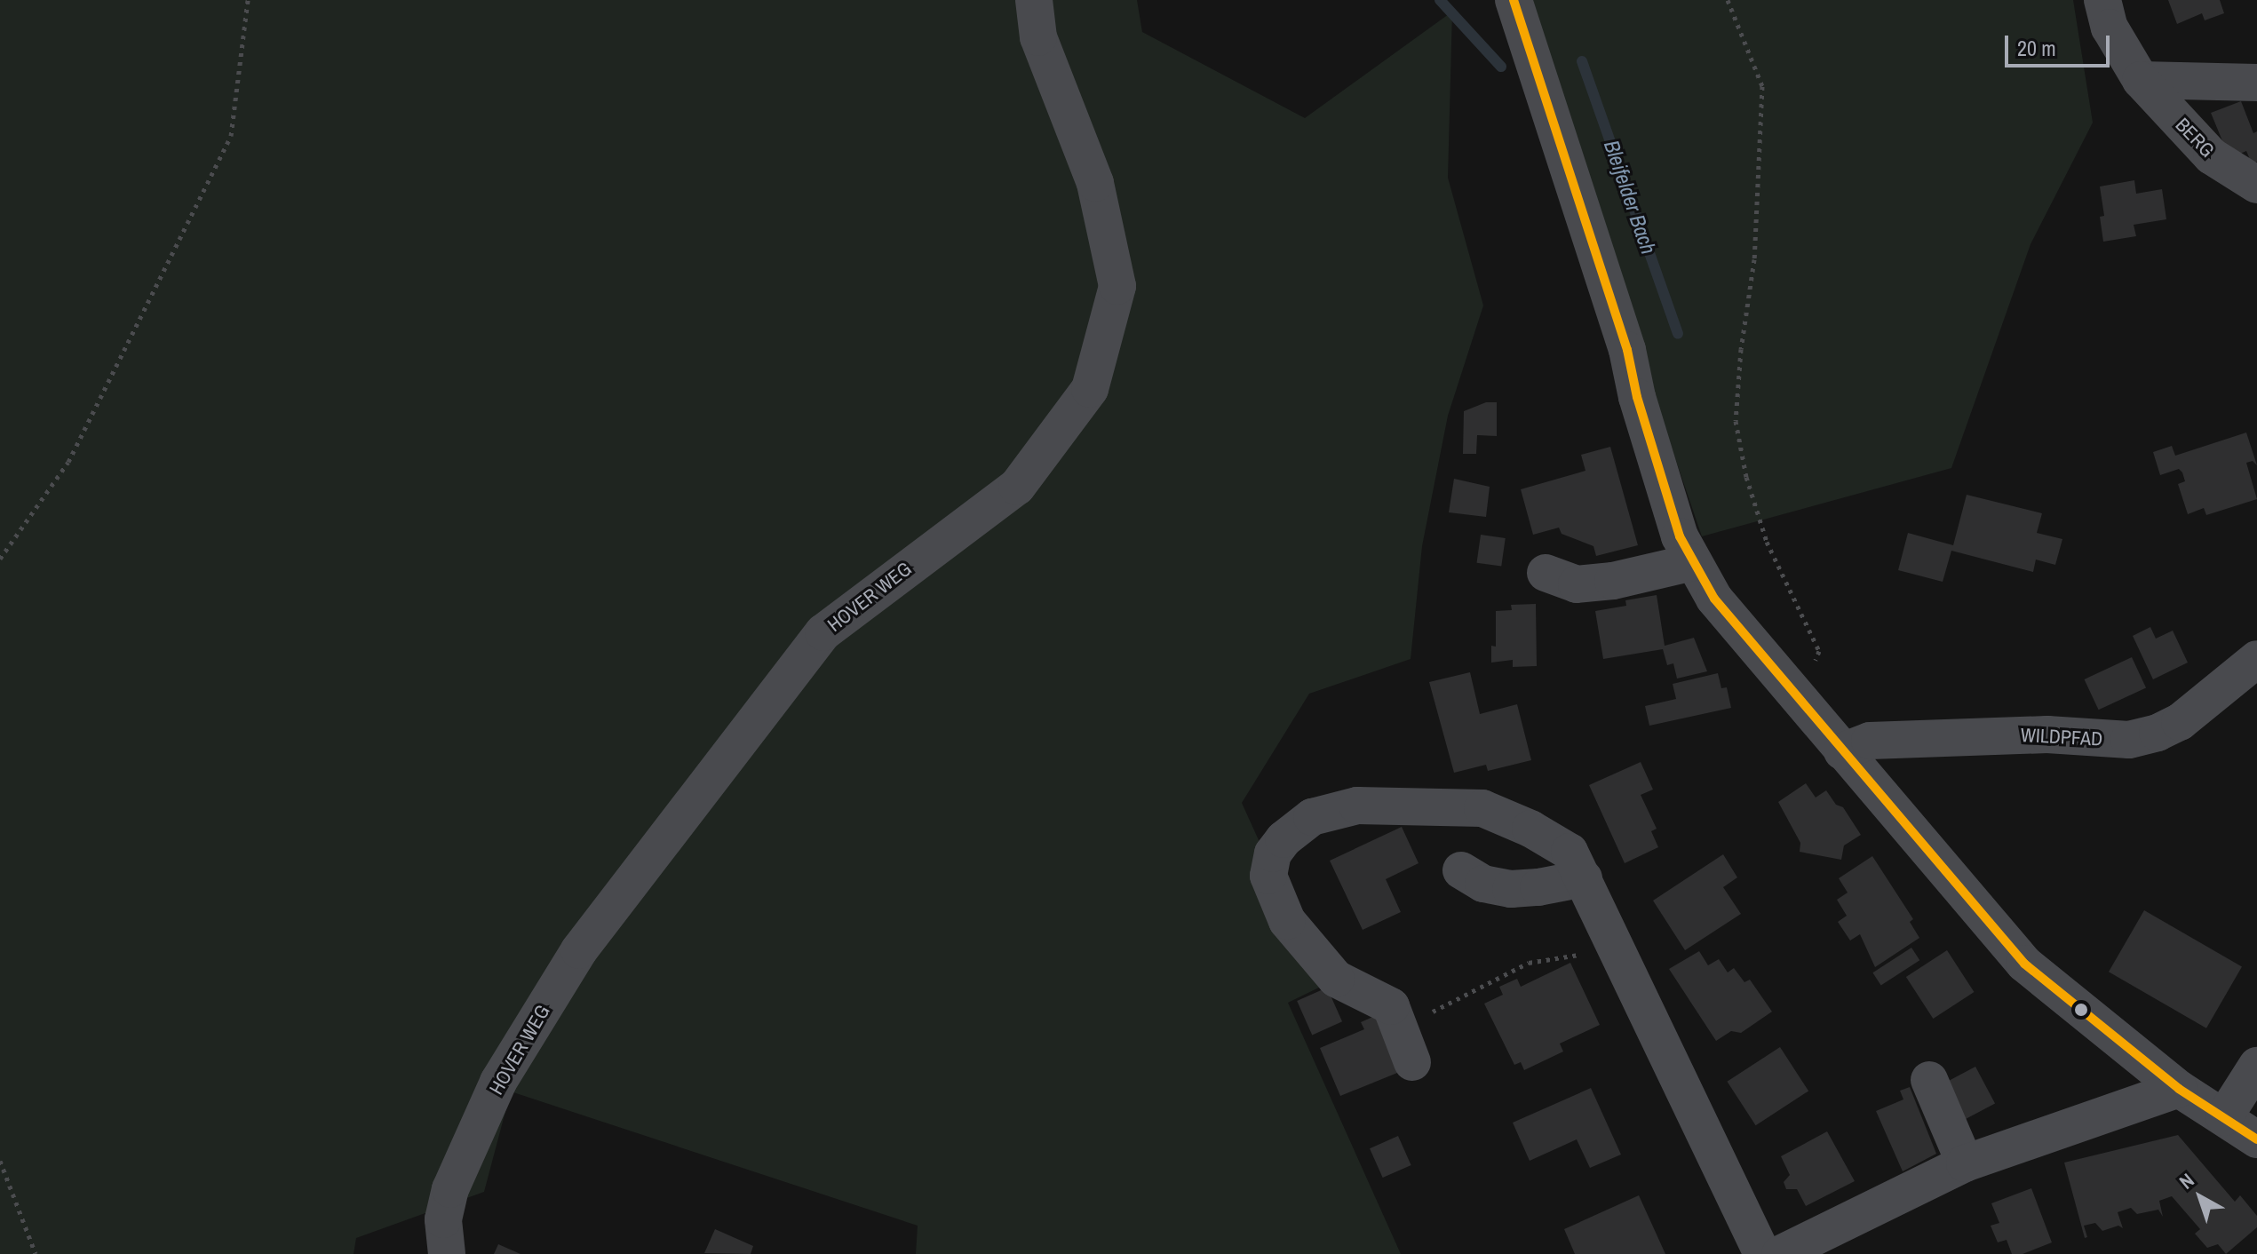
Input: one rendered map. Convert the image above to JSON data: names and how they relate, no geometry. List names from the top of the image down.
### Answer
{
  "streets": {
    "street": ["BERG", "HOVER WEG", "WILDPFAD"]
  },
  "water": ["Bleifelder Bach"],
  "scale_bar": "20 m",
  "north": "top left"
}
